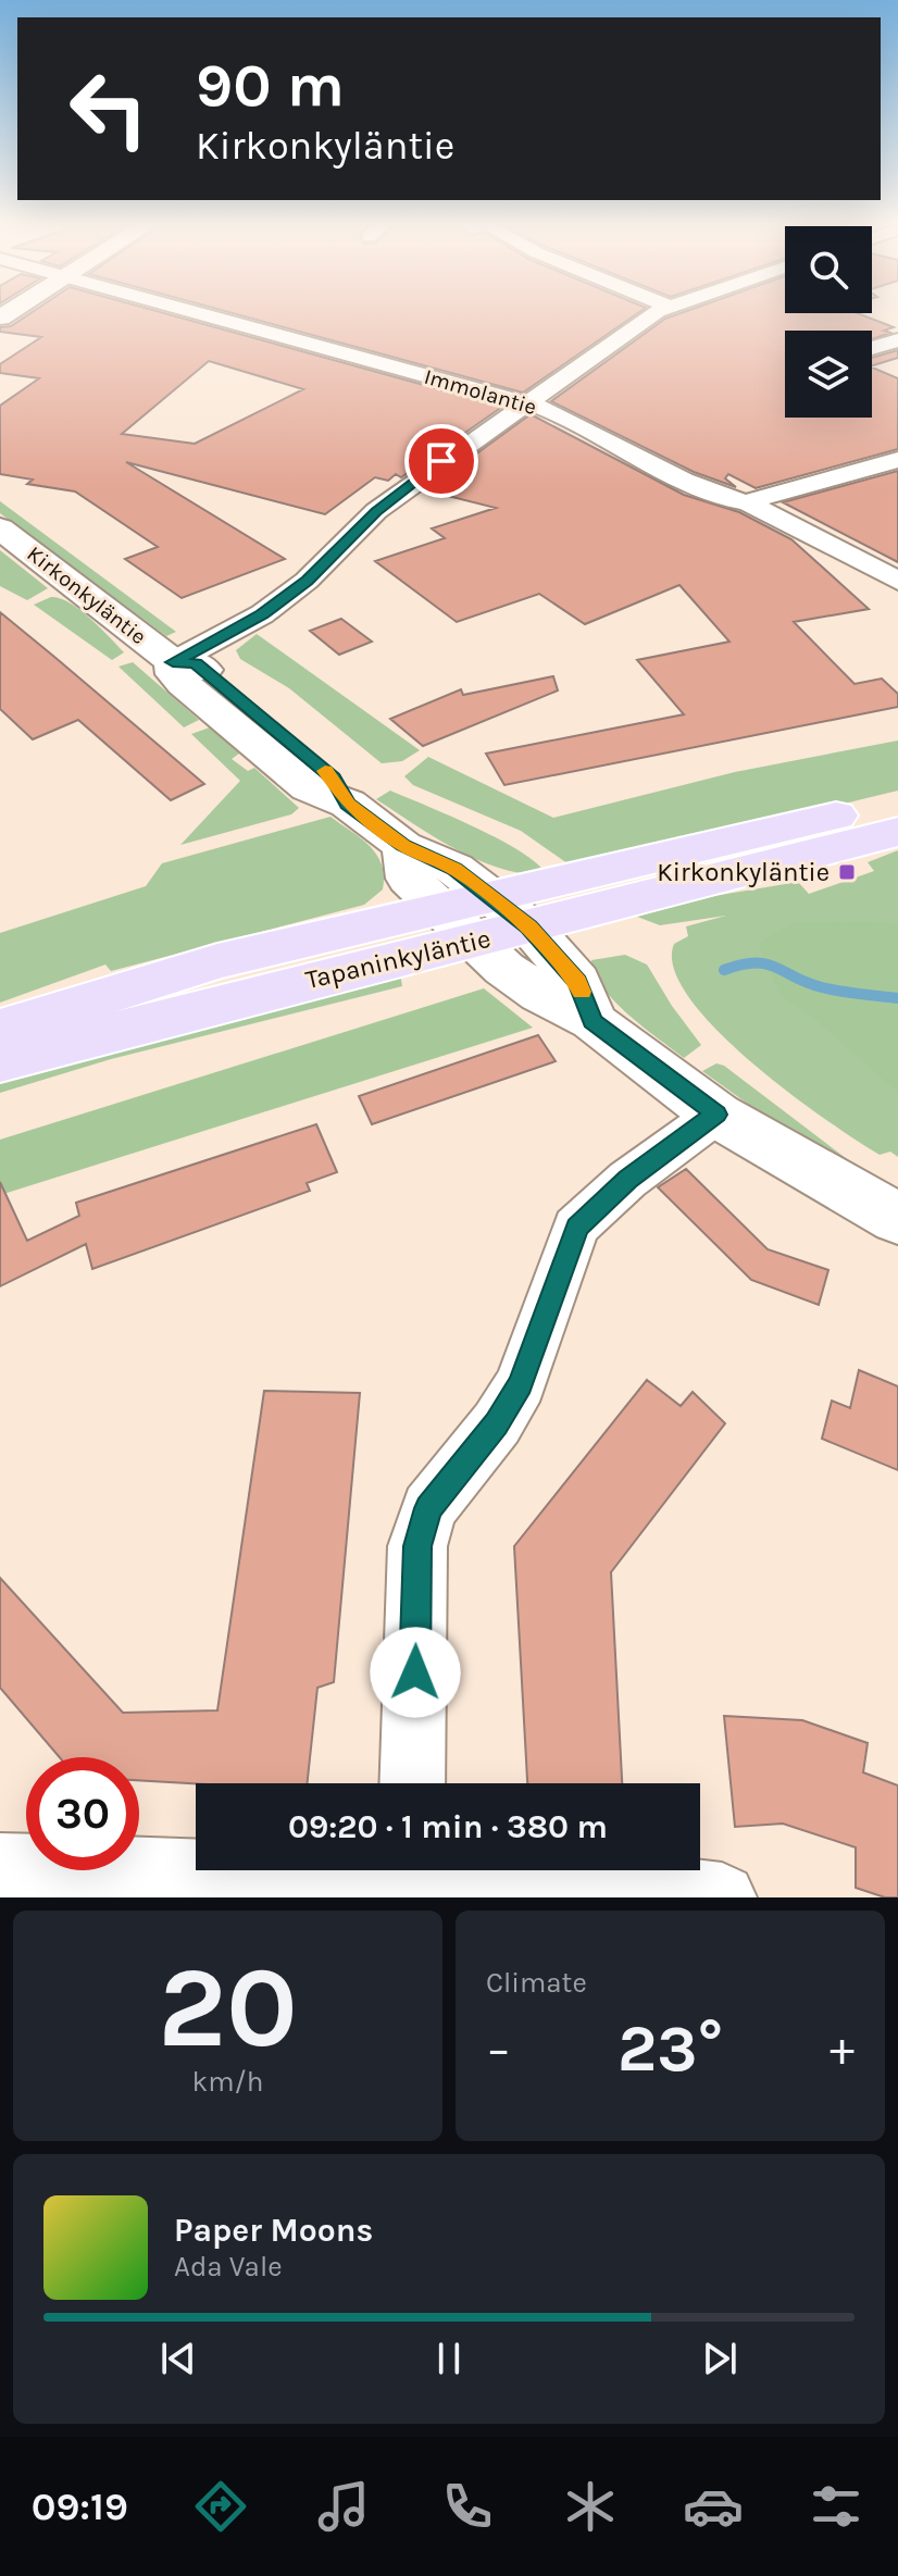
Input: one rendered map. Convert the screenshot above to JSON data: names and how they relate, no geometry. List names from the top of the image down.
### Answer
{
  "streets": {
    "main road": ["Tapaninkyläntie"],
    "street": ["Immolantie", "Kirkonkyläntie"]
  },
  "crossings": [
    ["Kirkonkyläntie", "Tapaninkyläntie"]
  ],
  "places": {
    "transit": ["Kirkonkyläntie"]
  },
  "page": {
    "turn": ["90 m", "Kirkonkyläntie"],
    "limit": "30",
    "trip": "09:20 · 1 min · 380 m",
    "tile": [
      ["20", "km/h"],
      "Climate"
    ],
    "heat": ["−", "23°", "+"],
    "song": ["Paper Moons", "Ada Vale"],
    "tabs": "09:19"
  }
}
